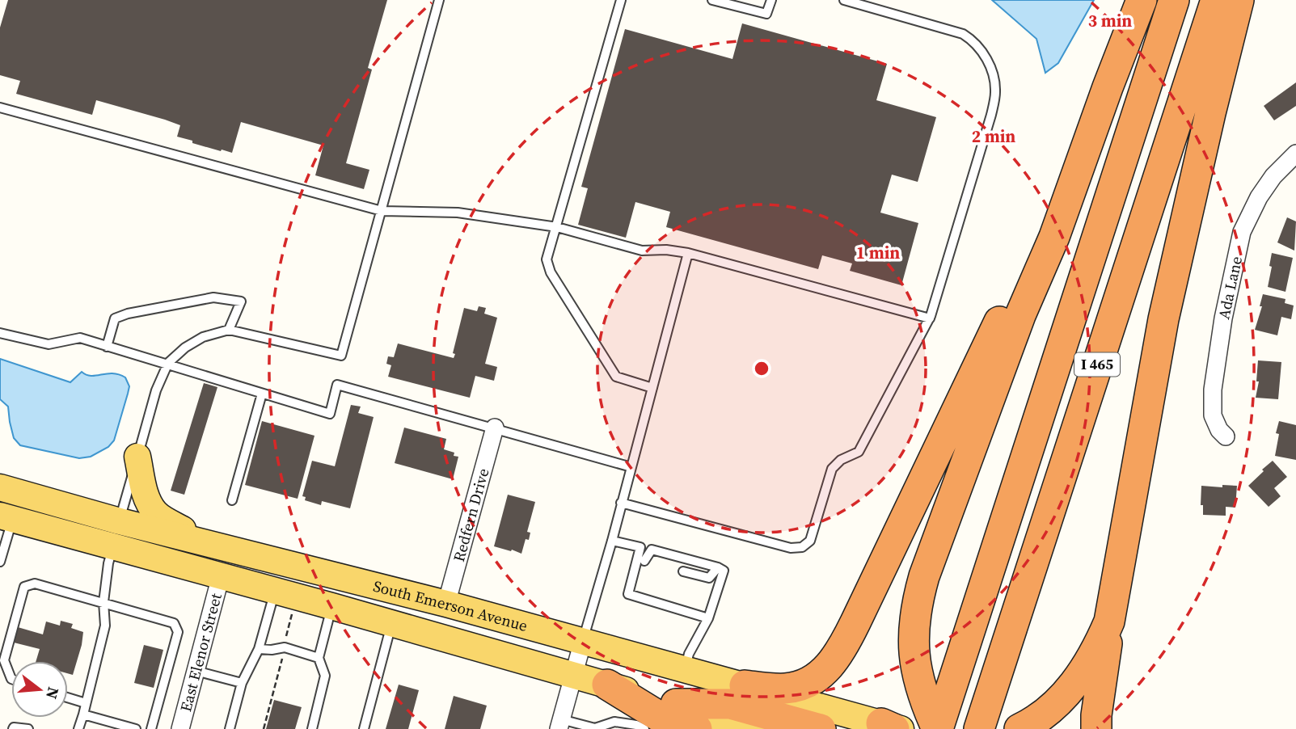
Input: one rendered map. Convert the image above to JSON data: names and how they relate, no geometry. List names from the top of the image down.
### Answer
{
  "streets": {
    "highway": ["I 465"],
    "main road": ["South Emerson Avenue"],
    "street": ["Ada Lane", "Redfern Drive", "East Elenor Street"]
  },
  "crossings": [
    ["Redfern Drive", "South Emerson Avenue"],
    ["South Emerson Avenue", "East Elenor Street"]
  ],
  "north": "right",
  "rings": ["3 min", "2 min", "1 min"]
}
